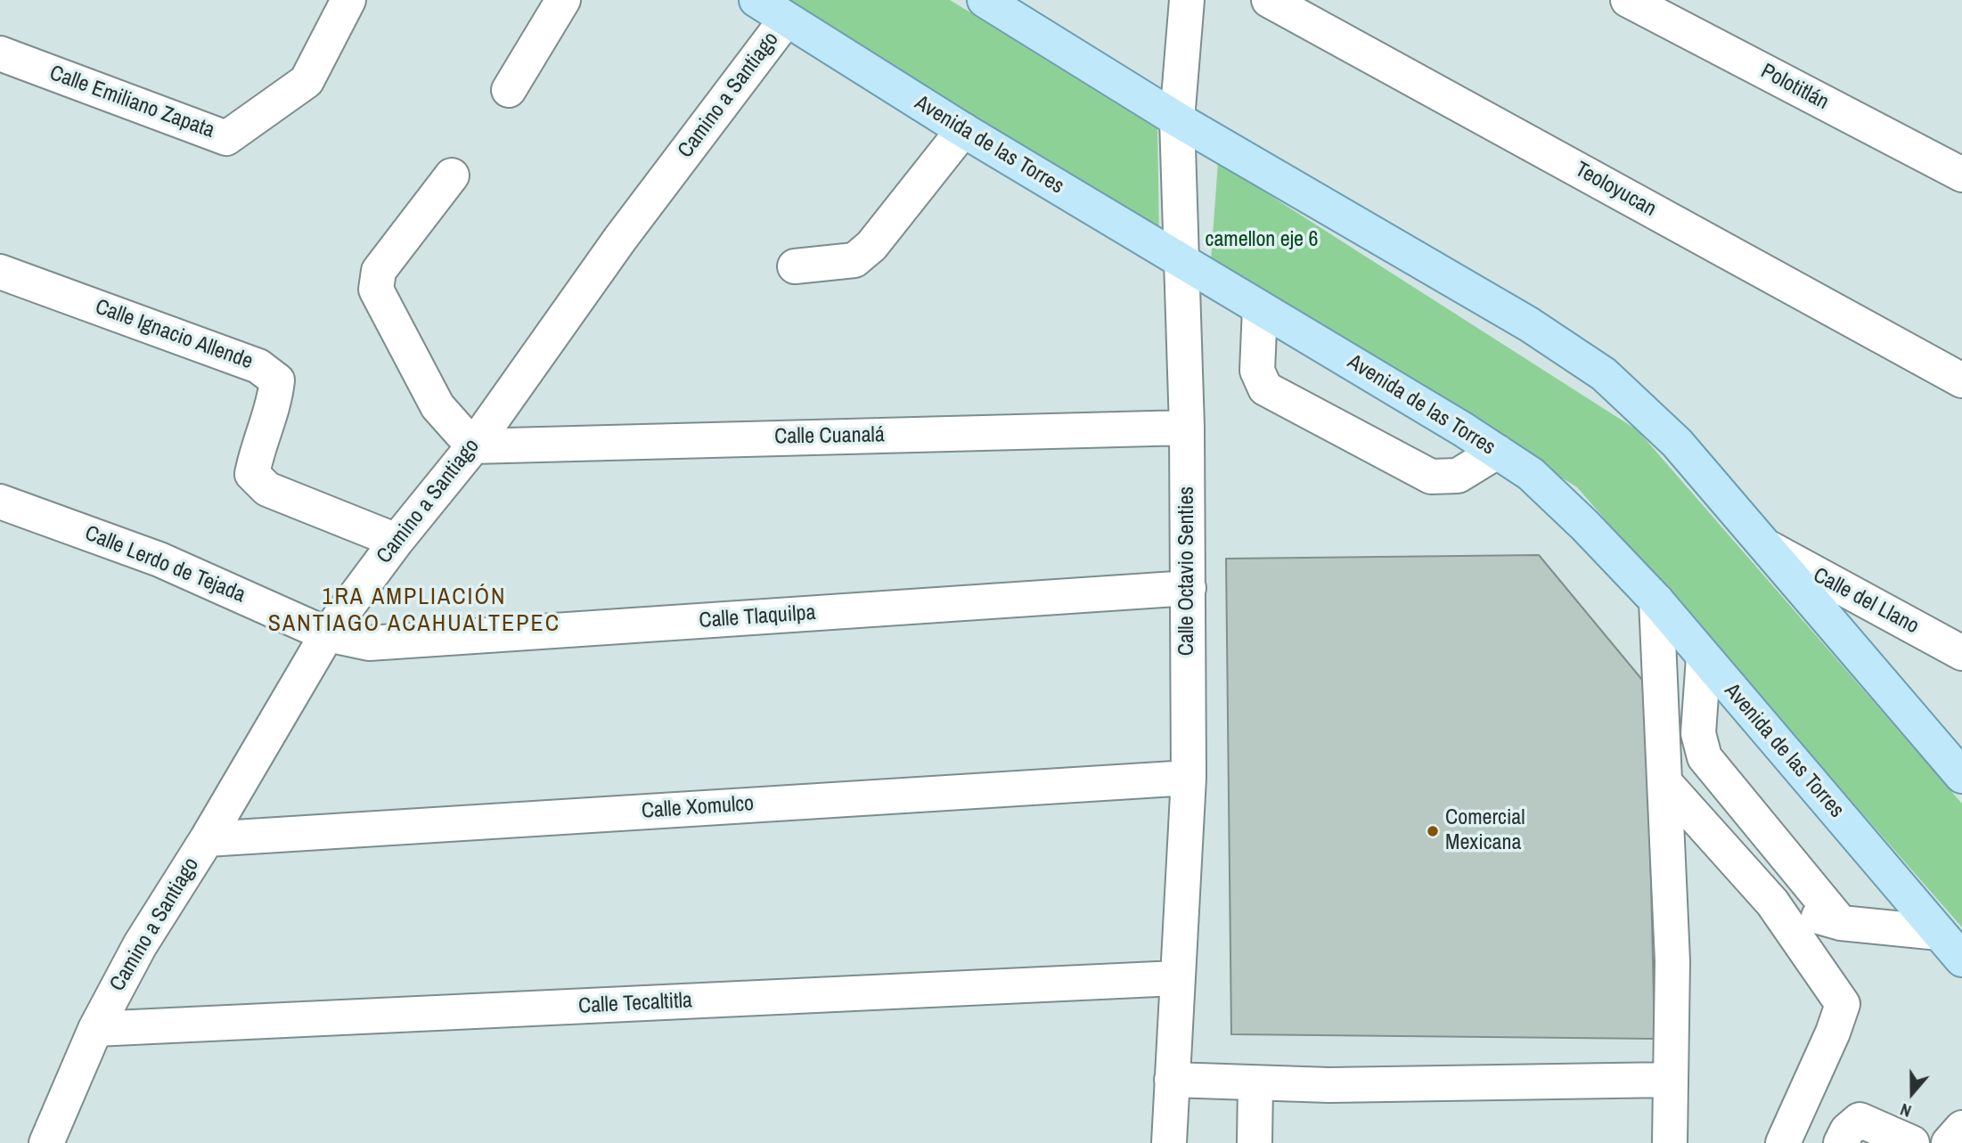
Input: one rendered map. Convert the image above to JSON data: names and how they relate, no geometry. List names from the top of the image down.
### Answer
{
  "streets": {
    "main road": ["Avenida de las Torres"],
    "street": [
      "Polotitlán",
      "Camino a Santiago",
      "Calle Emiliano Zapata",
      "Teoloyucan",
      "Calle Ignacio Allende",
      "Calle Cuanalá",
      "Calle Lerdo de Tejada",
      "Calle Octavio Senties",
      "Calle del Llano",
      "Calle Tlaquilpa",
      "Calle Xomulco",
      "Calle Tecaltitla"
    ]
  },
  "crossings": [
    ["Camino a Santiago", "Avenida de las Torres"],
    ["Camino a Santiago", "Calle Ignacio Allende"],
    ["Camino a Santiago", "Calle Cuanalá"],
    ["Camino a Santiago", "Calle Lerdo de Tejada"],
    ["Camino a Santiago", "Calle Tlaquilpa"],
    ["Camino a Santiago", "Calle Xomulco"],
    ["Camino a Santiago", "Calle Tecaltitla"],
    ["Avenida de las Torres", "Calle Octavio Senties"],
    ["Calle Cuanalá", "Calle Octavio Senties"],
    ["Calle Lerdo de Tejada", "Calle Tlaquilpa"],
    ["Calle Octavio Senties", "Calle Tlaquilpa"],
    ["Calle Octavio Senties", "Calle Xomulco"],
    ["Calle Octavio Senties", "Calle Tecaltitla"]
  ],
  "districts": ["1RA AMPLIACIÓN SANTIAGO ACAHUALTEPEC"],
  "parks": ["camellon eje 6"],
  "places": ["Comercial Mexicana"],
  "north": "bottom"
}
